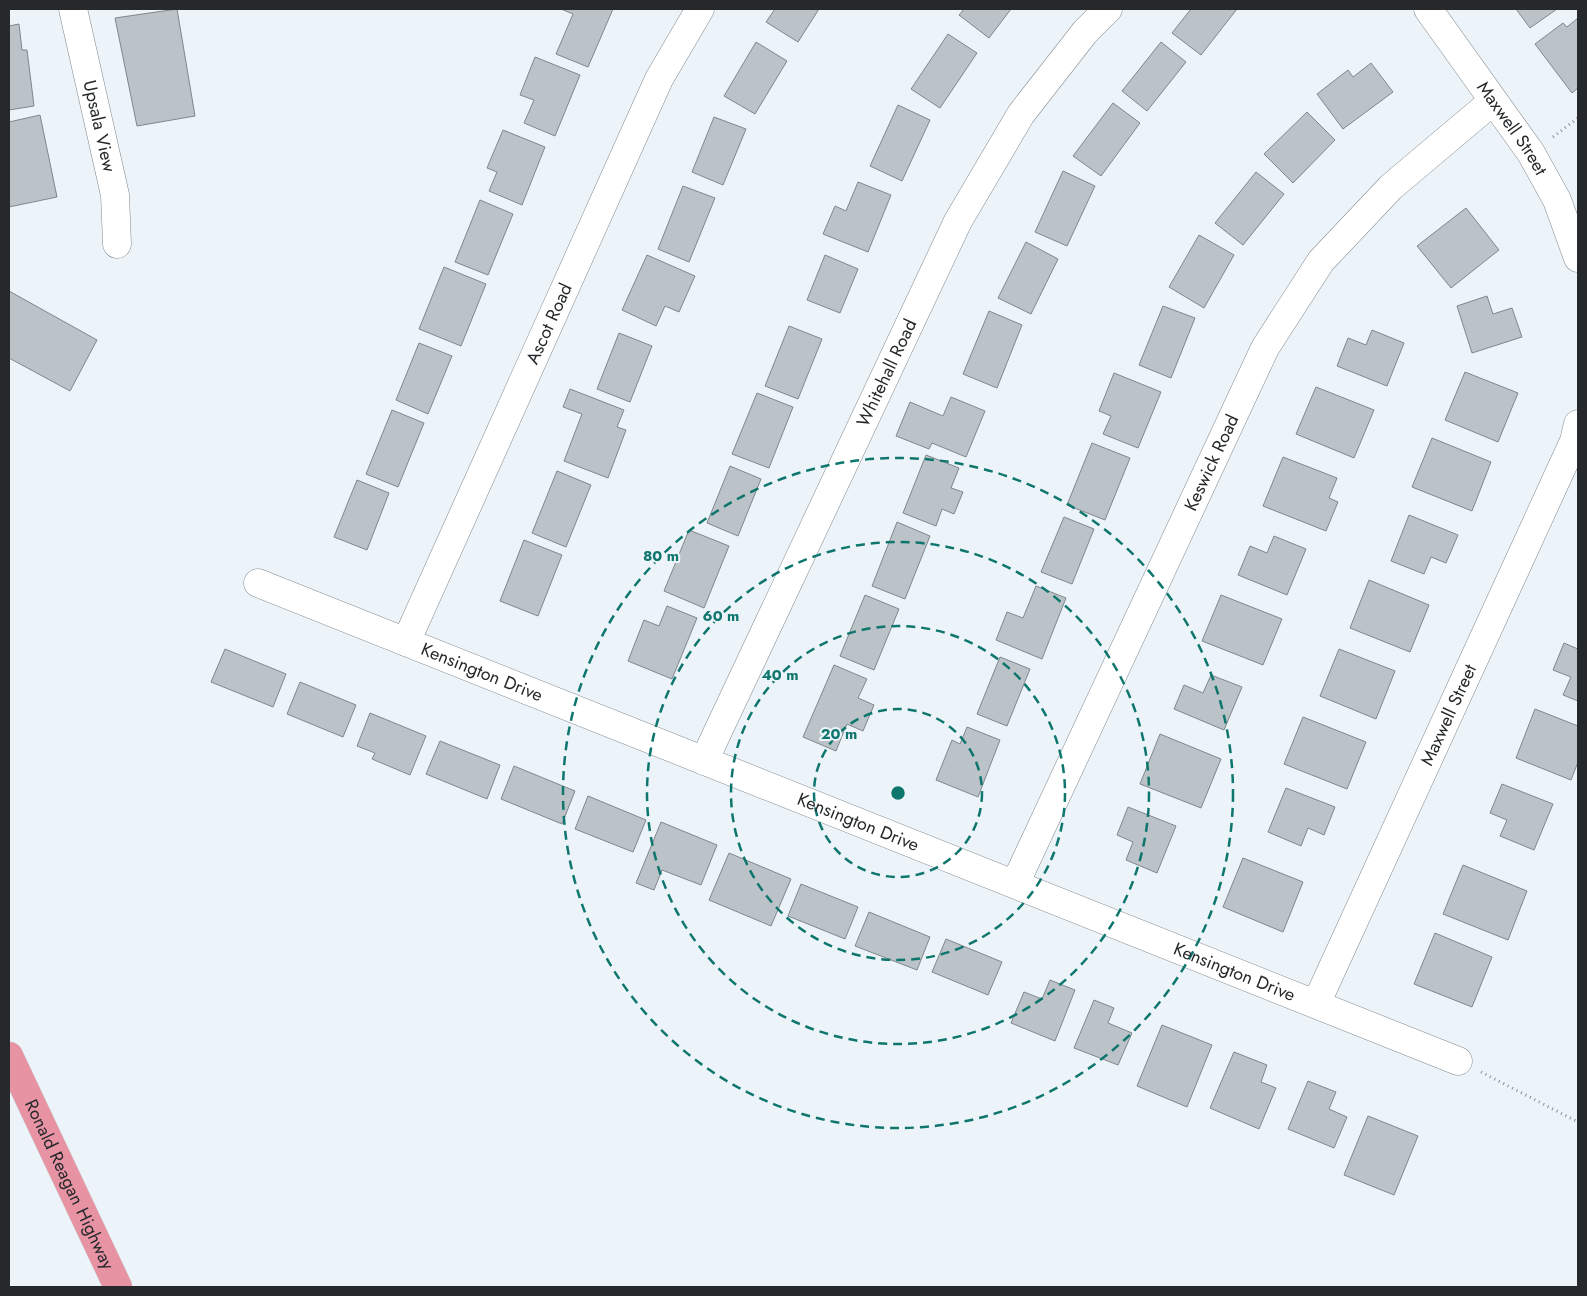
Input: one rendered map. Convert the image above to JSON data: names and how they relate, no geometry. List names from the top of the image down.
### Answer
{
  "streets": {
    "highway": ["Ronald Reagan Highway"],
    "street": [
      "Upsala View",
      "Maxwell Street",
      "Ascot Road",
      "Whitehall Road",
      "Keswick Road",
      "Kensington Drive"
    ]
  },
  "crossings": [
    ["Maxwell Street", "Keswick Road"],
    ["Maxwell Street", "Kensington Drive"],
    ["Ascot Road", "Kensington Drive"],
    ["Whitehall Road", "Kensington Drive"],
    ["Keswick Road", "Kensington Drive"]
  ],
  "rings": [
    "80 m",
    "60 m",
    "40 m",
    "20 m"
  ]
}
